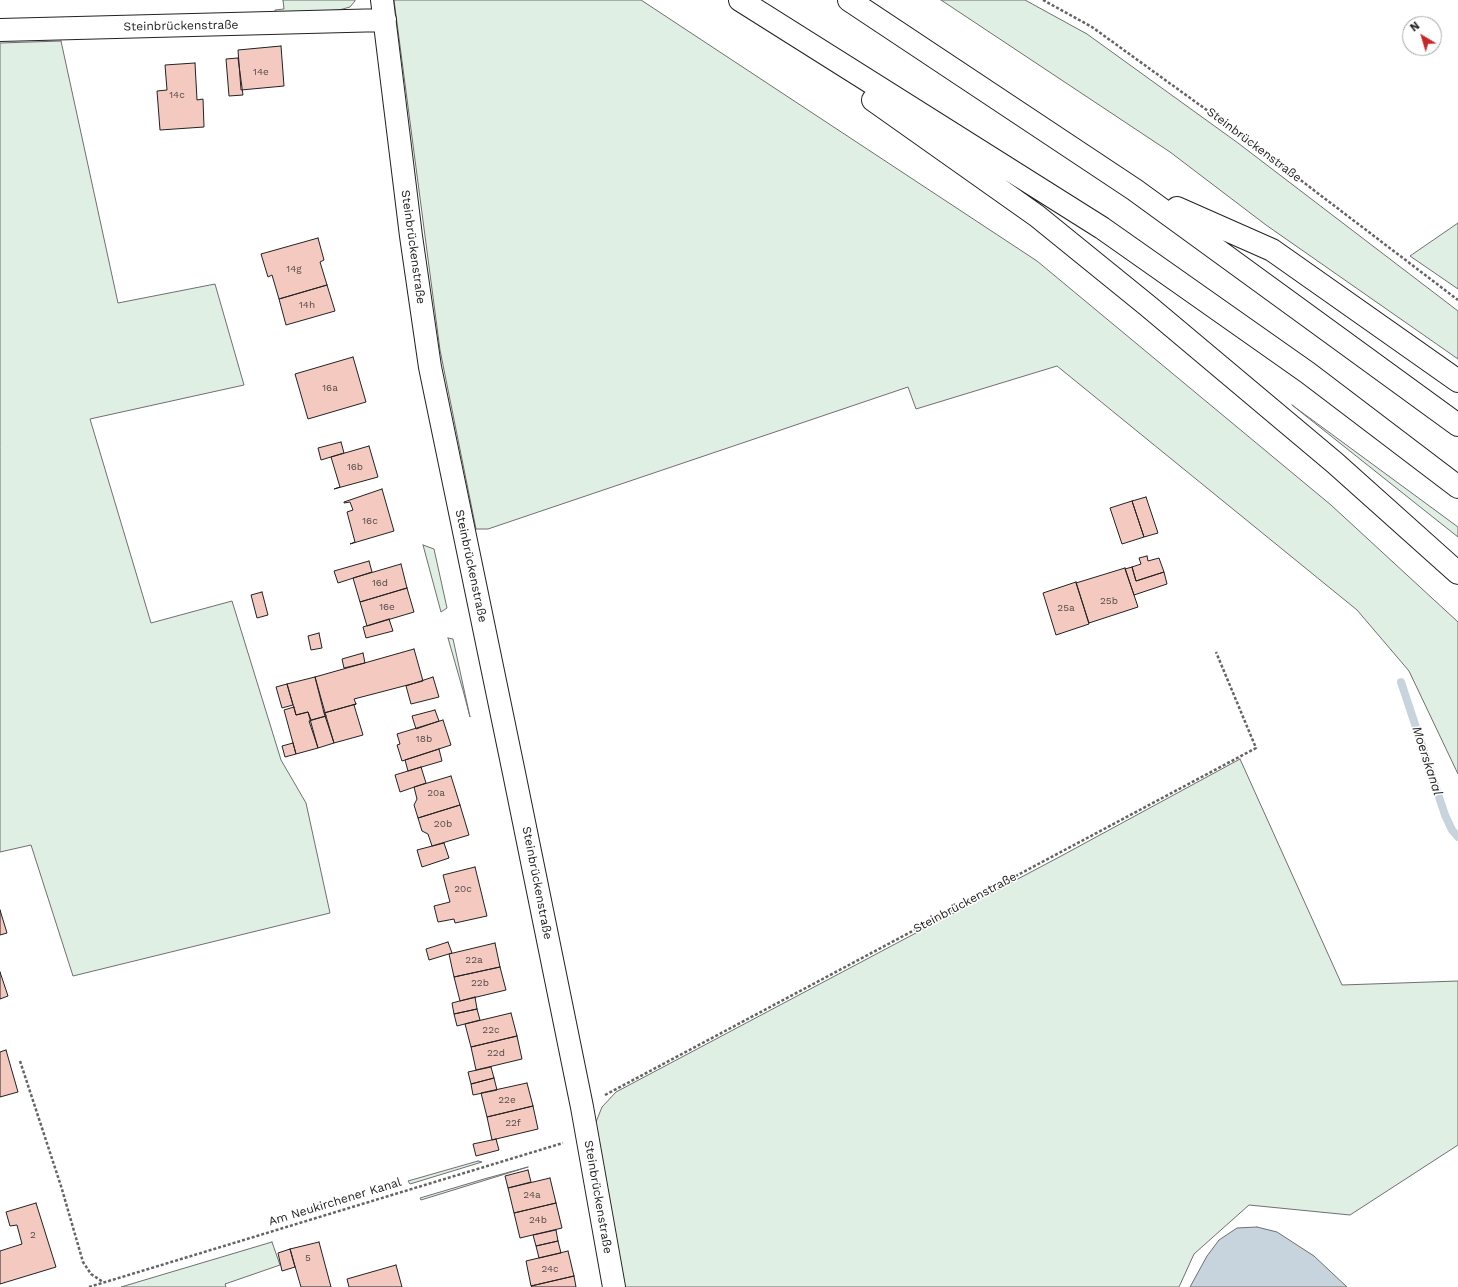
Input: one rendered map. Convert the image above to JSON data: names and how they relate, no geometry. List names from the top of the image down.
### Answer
{
  "streets": {
    "main road": ["Steinbrückenstraße"],
    "path": ["Am Neukirchener Kanal"]
  },
  "crossings": [
    ["Steinbrückenstraße", "Am Neukirchener Kanal"]
  ],
  "water": ["Moerskanal"],
  "house_numbers": [
    "14e",
    "14c",
    "14g",
    "14h",
    "16a",
    "16b",
    "16c",
    "16d",
    "25b",
    "16e",
    "25a",
    "18b",
    "20a",
    "20b",
    "20c",
    "22a",
    "22b",
    "22c",
    "22d",
    "22e",
    "22f",
    "24a",
    "24b",
    "2",
    "5",
    "24c"
  ],
  "north": "top left"
}
